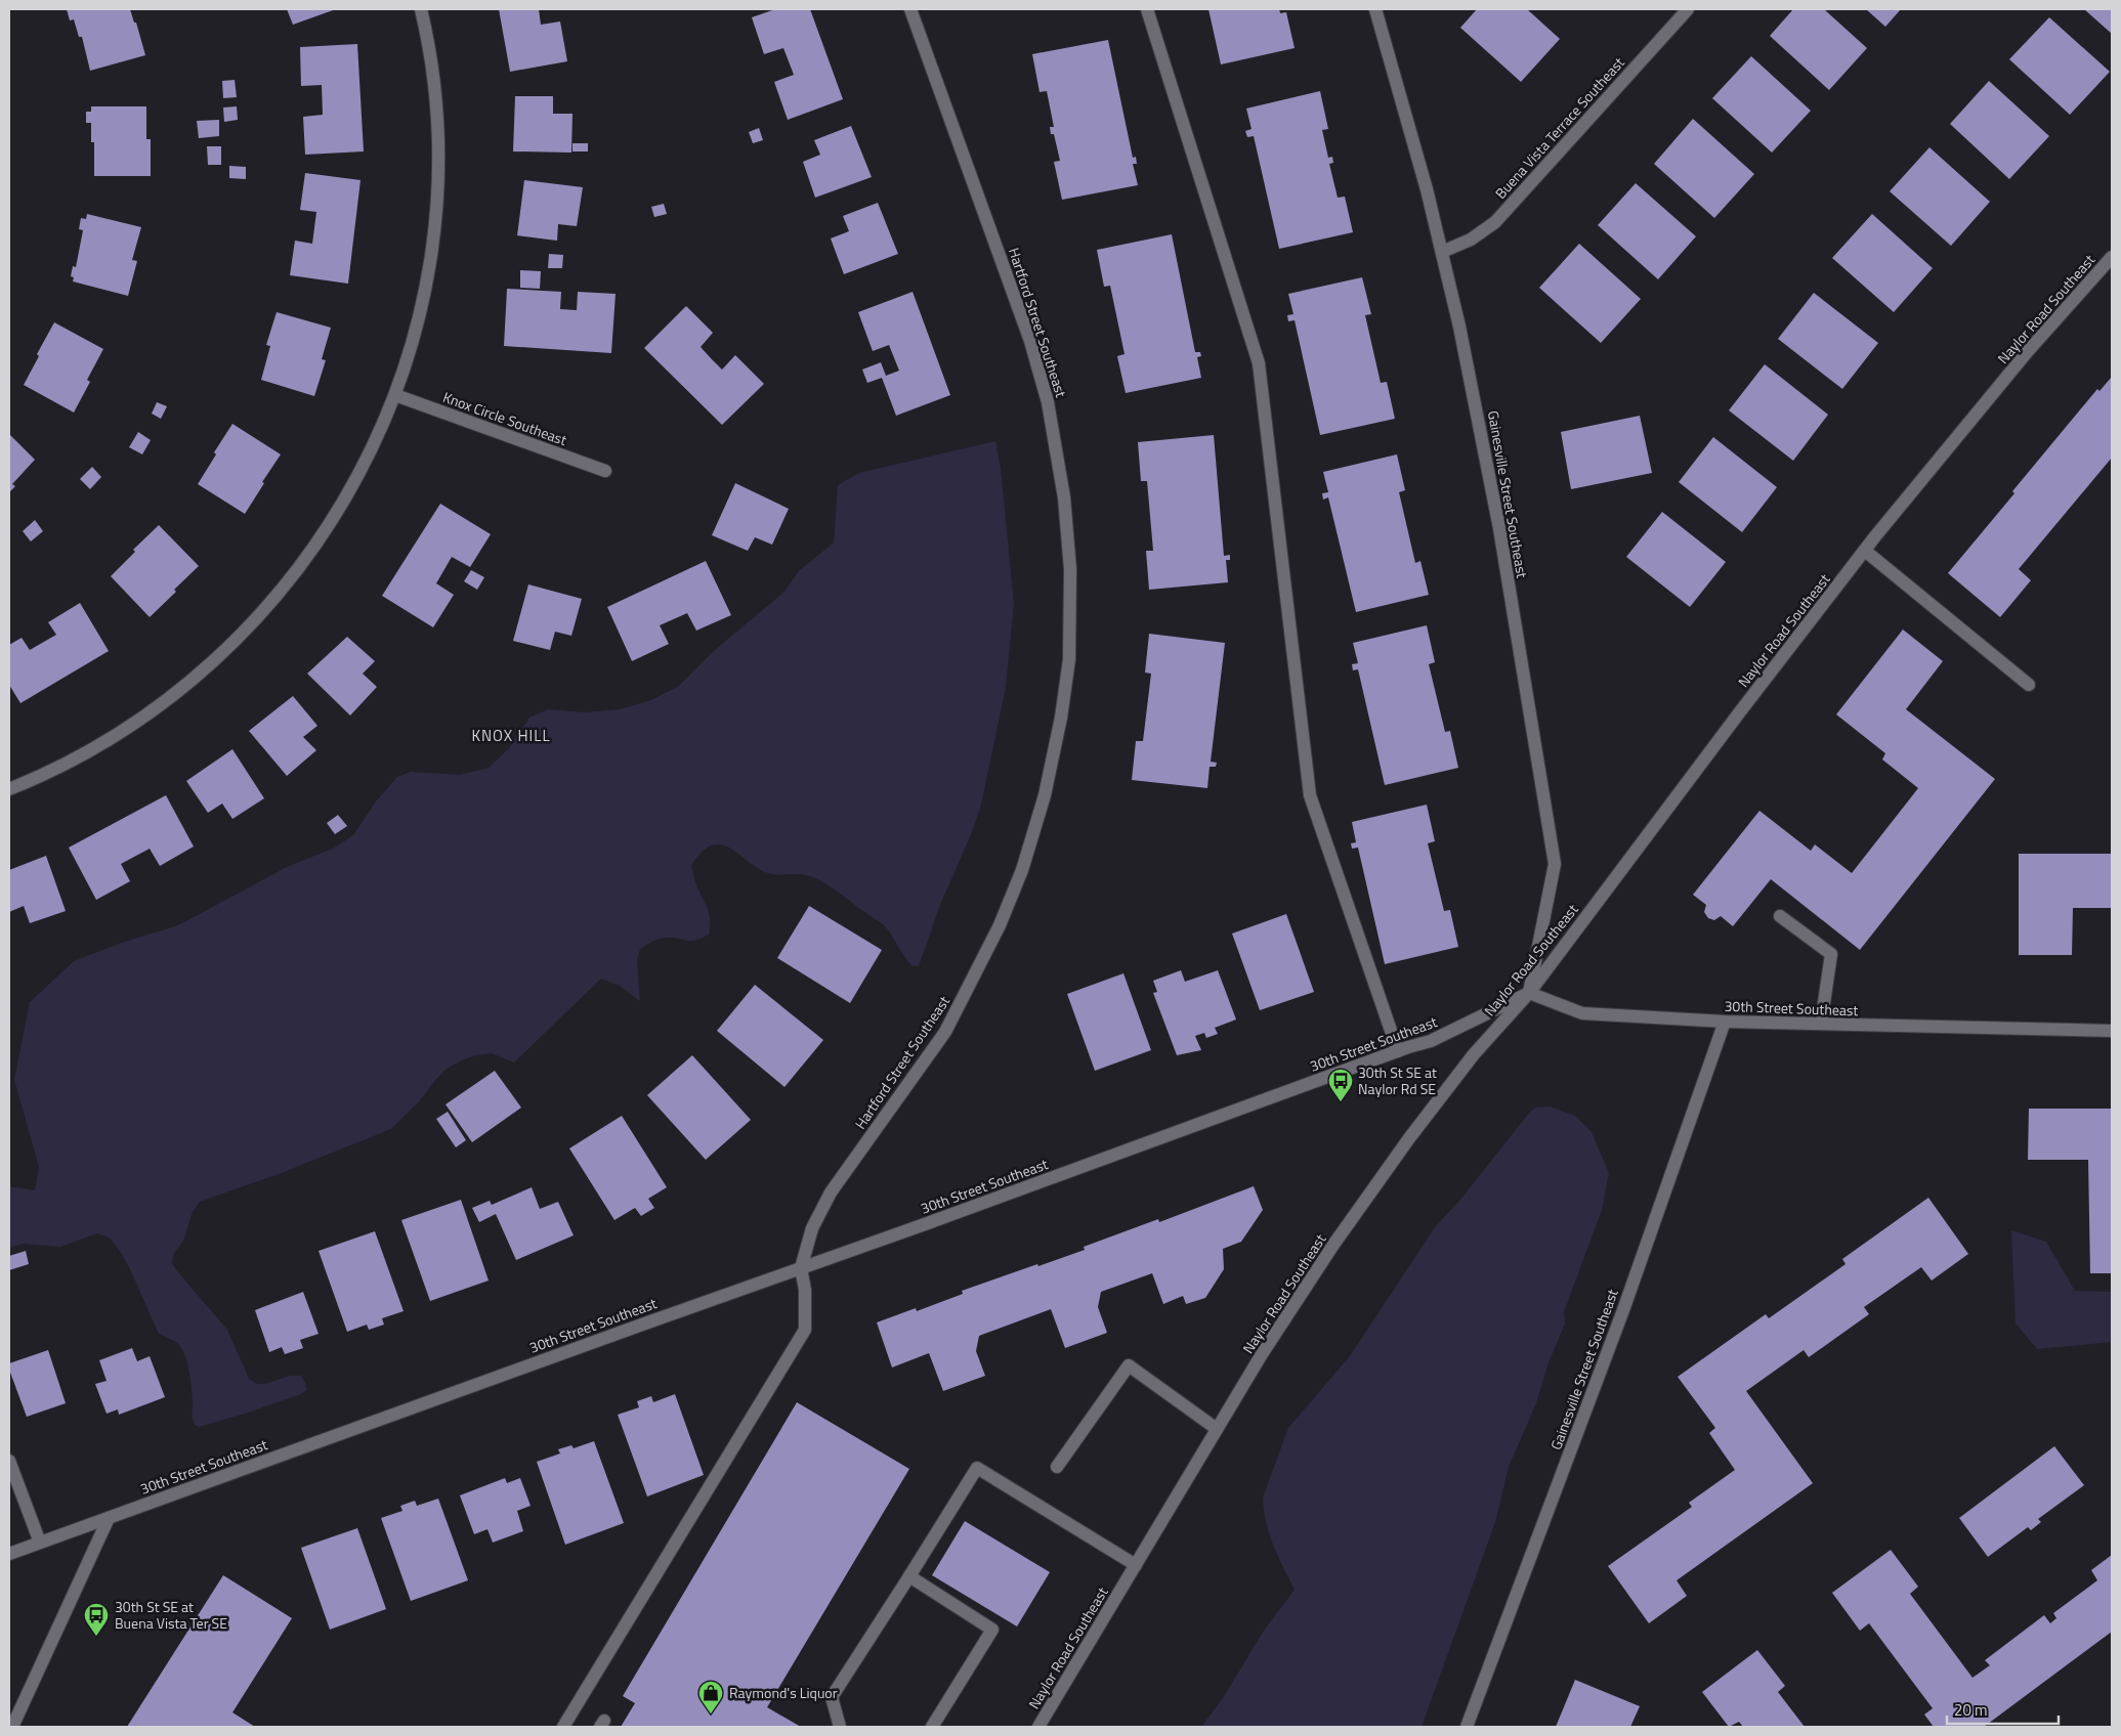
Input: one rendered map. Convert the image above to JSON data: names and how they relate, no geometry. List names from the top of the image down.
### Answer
{
  "streets": {
    "street": [
      "Buena Vista Terrace Southeast",
      "Naylor Road Southeast",
      "Hartford Street Southeast",
      "Knox Circle Southeast",
      "Gainesville Street Southeast",
      "30th Street Southeast"
    ]
  },
  "crossings": [
    ["Buena Vista Terrace Southeast", "Gainesville Street Southeast"],
    ["Naylor Road Southeast", "Gainesville Street Southeast"],
    ["Naylor Road Southeast", "30th Street Southeast"],
    ["Hartford Street Southeast", "30th Street Southeast"],
    ["Gainesville Street Southeast", "30th Street Southeast"]
  ],
  "districts": ["KNOX HILL"],
  "places": {
    "bus stop": ["30th St SE at Naylor Rd SE", "30th St SE at Buena Vista Ter SE"],
    "shop": ["Raymond's Liquor"]
  },
  "scale_bar": "20 m"
}
